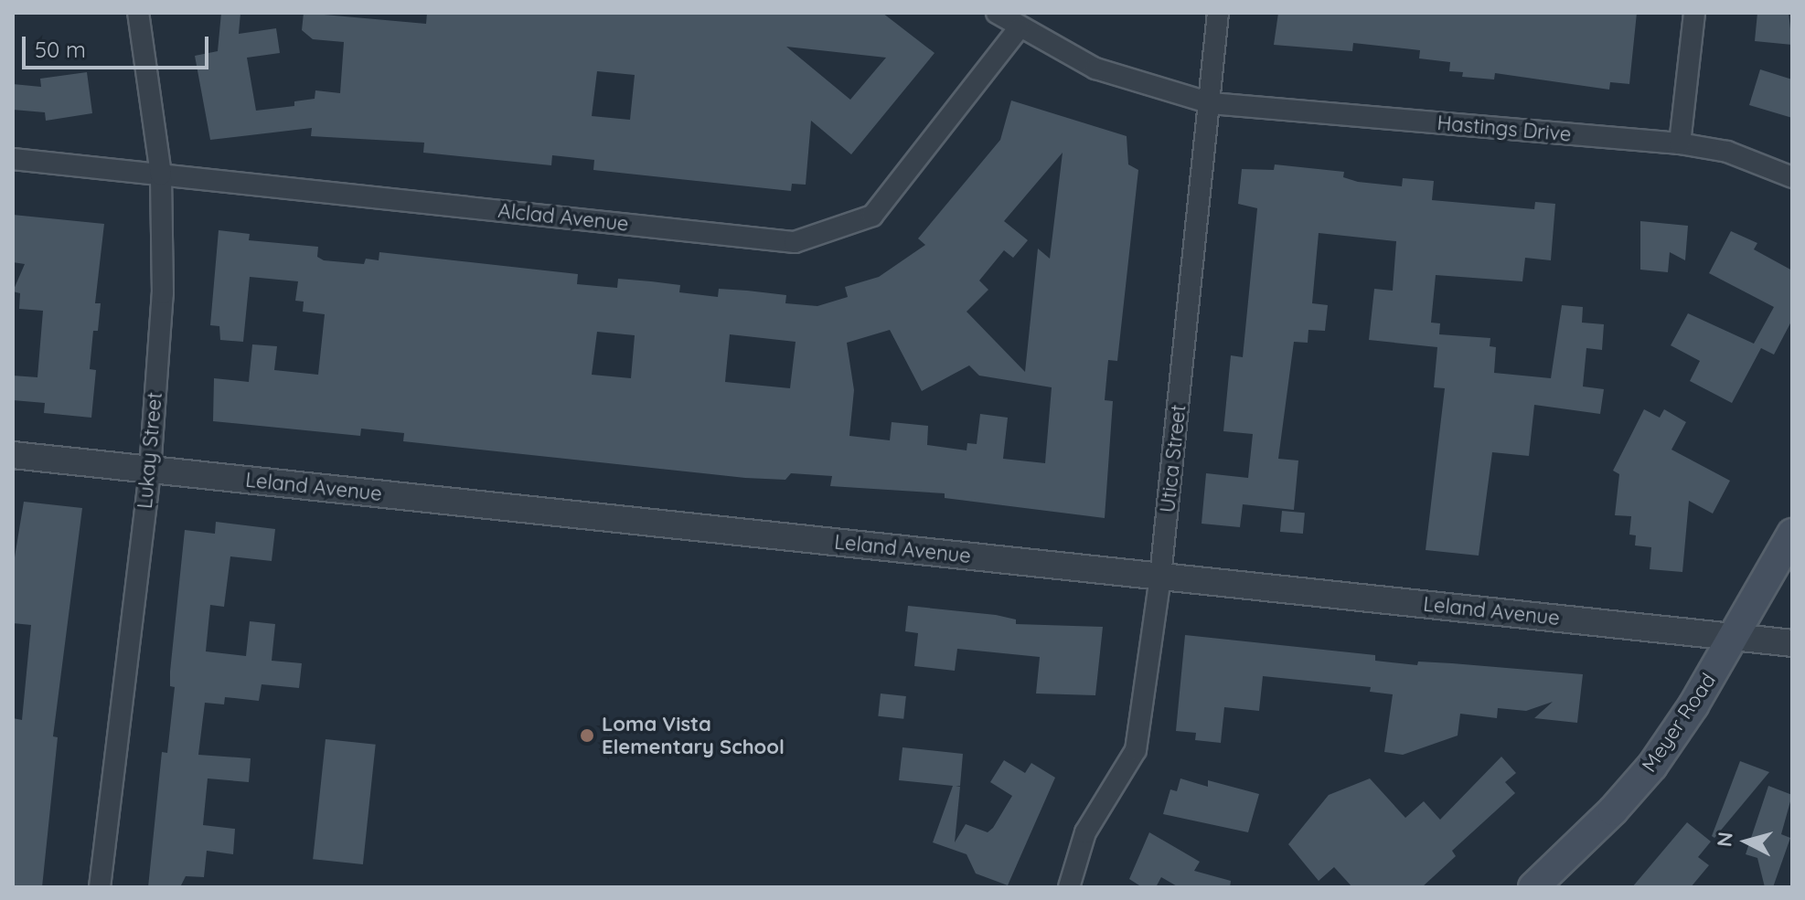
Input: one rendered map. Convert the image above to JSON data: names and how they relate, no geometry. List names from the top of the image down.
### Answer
{
  "streets": {
    "main road": ["Meyer Road"],
    "street": [
      "Hastings Drive",
      "Alclad Avenue",
      "Lukay Street",
      "Utica Street",
      "Leland Avenue"
    ]
  },
  "crossings": [
    ["Hastings Drive", "Alclad Avenue"],
    ["Hastings Drive", "Utica Street"],
    ["Alclad Avenue", "Lukay Street"],
    ["Lukay Street", "Leland Avenue"],
    ["Utica Street", "Leland Avenue"],
    ["Leland Avenue", "Meyer Road"]
  ],
  "places": ["Loma Vista Elementary School"],
  "scale_bar": "50 m",
  "north": "left"
}
